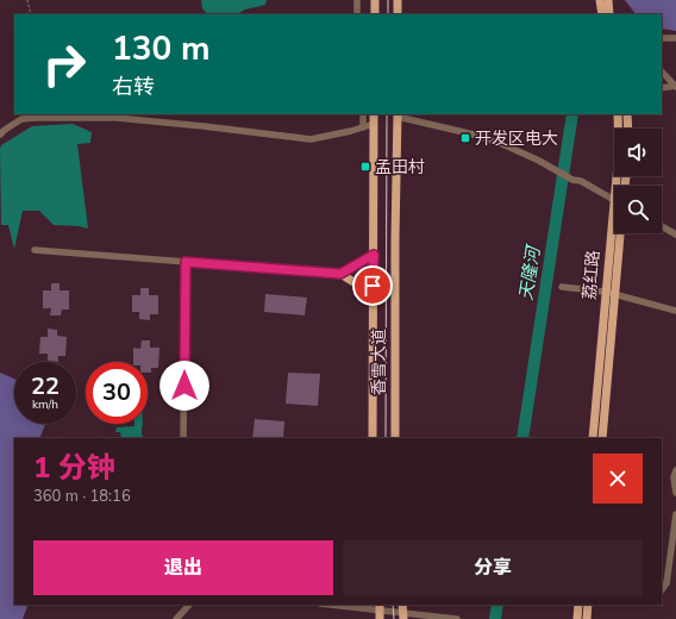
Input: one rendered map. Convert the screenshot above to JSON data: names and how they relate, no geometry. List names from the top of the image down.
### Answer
{
  "streets": {
    "main road": ["荔红路", "香雪大道"]
  },
  "water": ["天隆河"],
  "places": {
    "transit": ["开发区电大", "孟田村"]
  },
  "page": {
    "turn": ["130 m", "右转"],
    "speed": "22 km/h",
    "limit": "30",
    "heading": ["1 分钟", "360 m · 18:16"],
    "buttons": ["退出", "分享"]
  }
}
